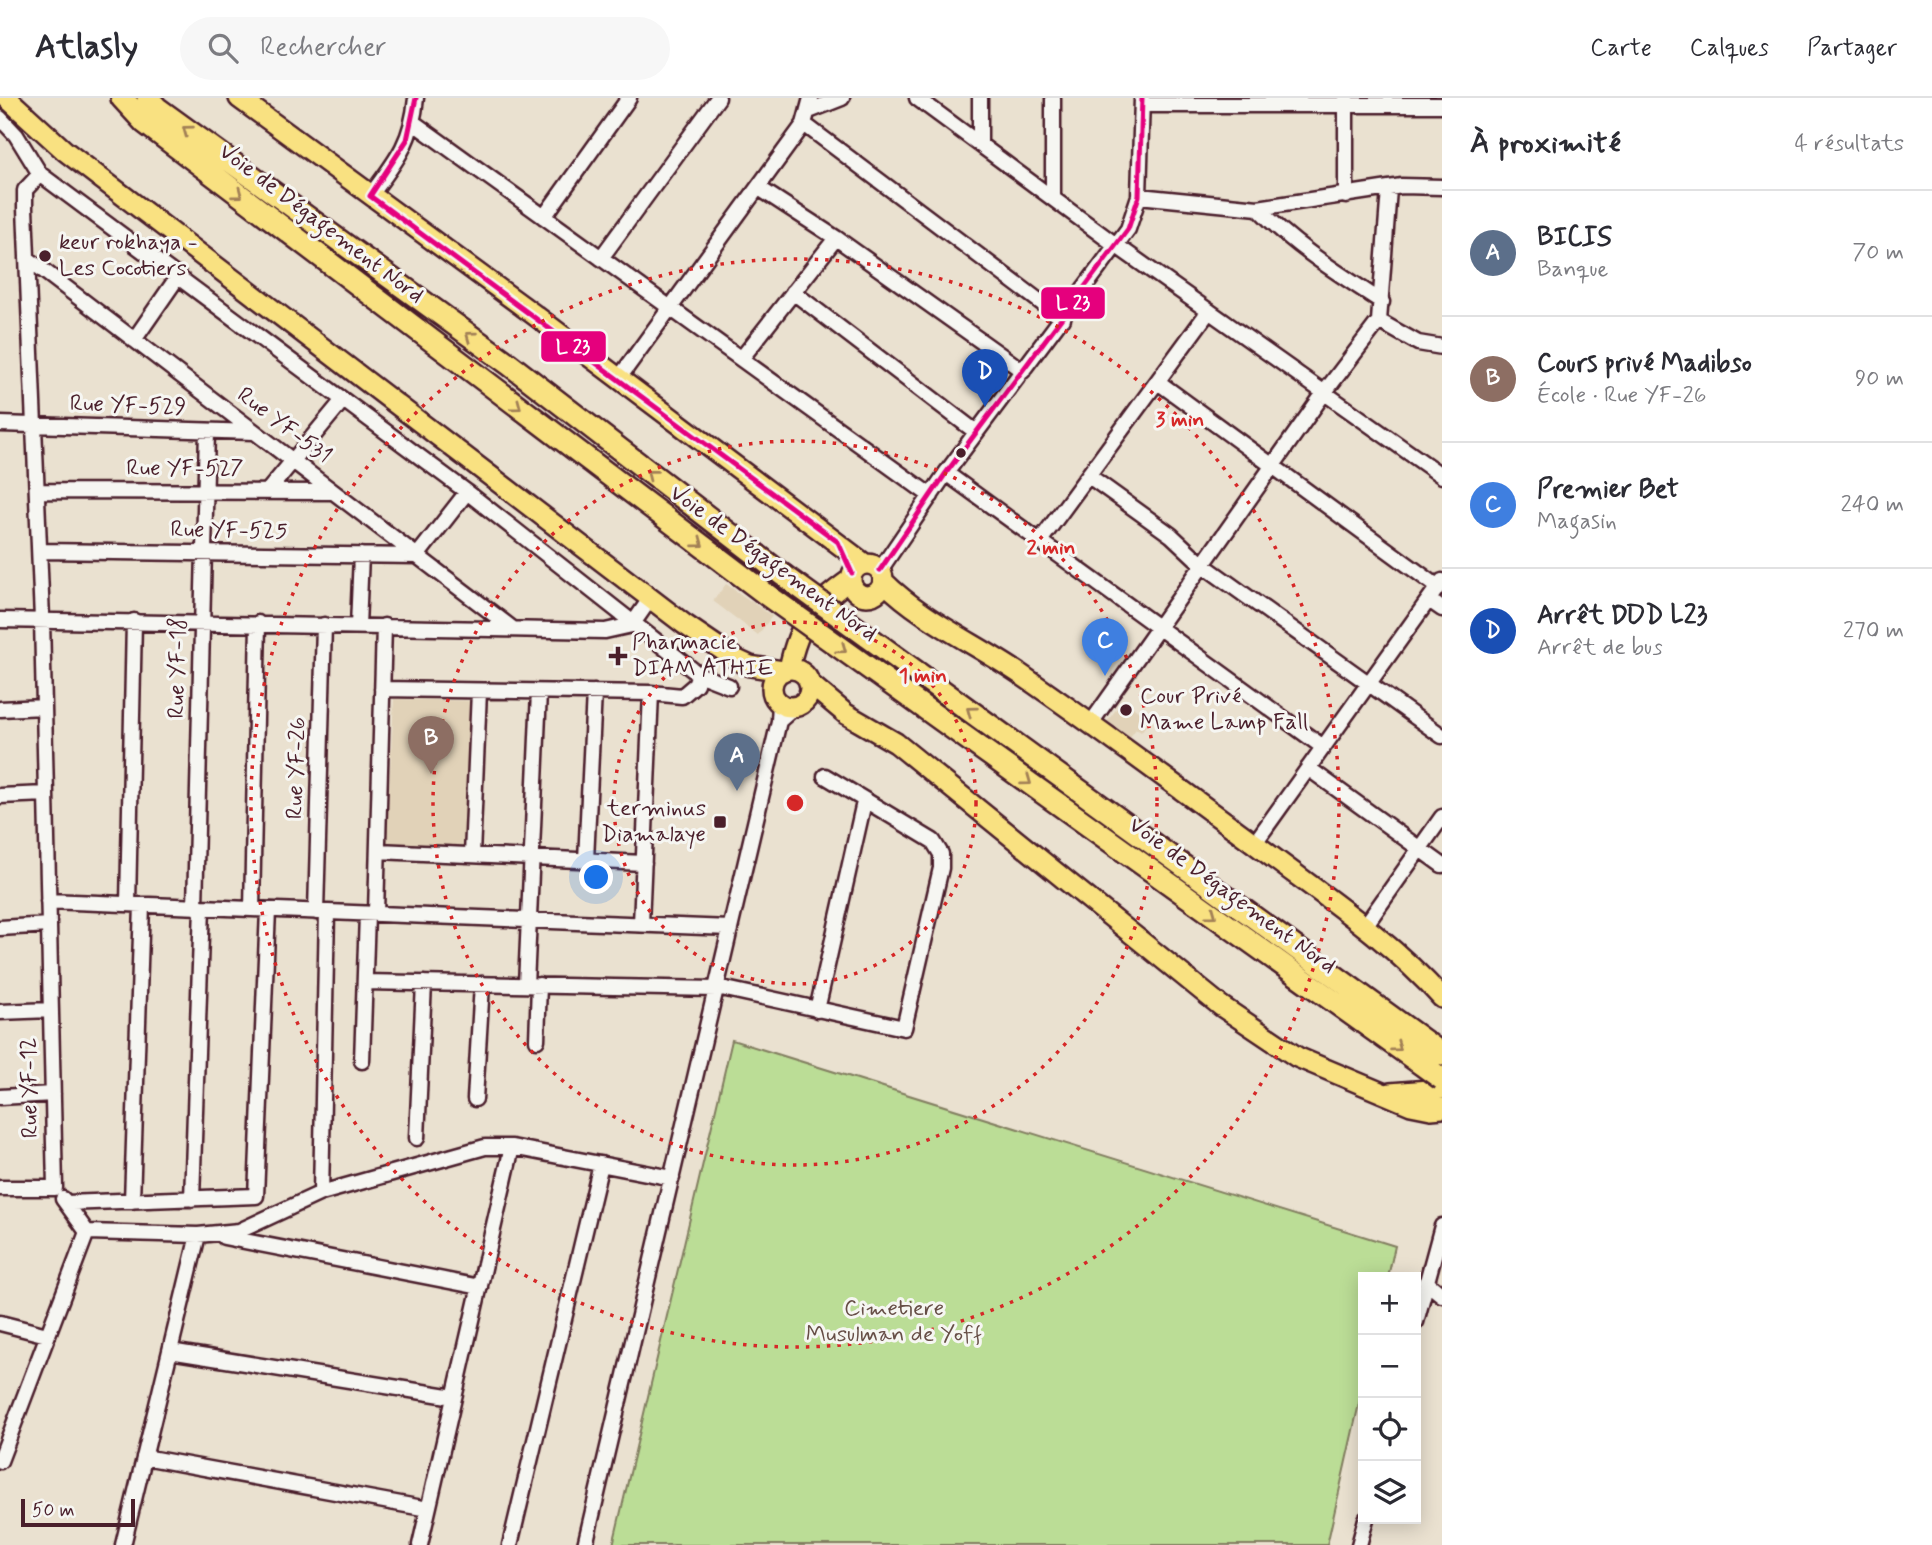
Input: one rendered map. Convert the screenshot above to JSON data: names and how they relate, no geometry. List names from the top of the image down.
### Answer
{
  "streets": {
    "highway": ["Voie de Dégagement Nord"],
    "street": [
      "Rue YF-529",
      "Rue YF-531",
      "Rue YF-527",
      "Rue YF-525",
      "Rue YF-18",
      "Rue YF-26",
      "Rue YF-12"
    ]
  },
  "crossings": [
    ["Rue YF-529", "Rue YF-531"],
    ["Rue YF-529", "Rue YF-18"],
    ["Rue YF-529", "Rue YF-12"],
    ["Rue YF-531", "Rue YF-527"],
    ["Rue YF-531", "Rue YF-525"],
    ["Rue YF-531", "Rue YF-12"],
    ["Rue YF-527", "Rue YF-18"],
    ["Rue YF-527", "Rue YF-12"],
    ["Rue YF-525", "Rue YF-18"],
    ["Rue YF-525", "Rue YF-12"]
  ],
  "parks": ["Cimetiere Musulman de Yoff"],
  "places": {
    "other": ["keur rokhaya - Les Cocotiers", "Cour Privé Mame Lamp Fall"],
    "health": ["Pharmacie DIAM ATHIE"],
    "transit": ["terminus Diamalaye"]
  },
  "scale_bar": "50 m",
  "page": {
    "header": "Atlasly",
    "search": "Rechercher",
    "nav": ["Carte", "Calques", "Partager"],
    "heading": ["À proximité", "4 résultats"],
    "list": [
      {
        "mark": "A",
        "name": "BICIS",
        "note": "Banque",
        "value": "70 m"
      },
      {
        "mark": "B",
        "name": "Cours privé Madibso",
        "note": "École · Rue YF-26",
        "value": "90 m"
      },
      {
        "mark": "C",
        "name": "Premier Bet",
        "note": "Magasin",
        "value": "240 m"
      },
      {
        "mark": "D",
        "name": "Arrêt DDD L23",
        "note": "Arrêt de bus",
        "value": "270 m"
      }
    ],
    "pins": [
      "D",
      "C",
      "B",
      "A"
    ],
    "map_buttons": ["+", "−"],
    "scale": "50 m"
  },
  "rings": ["3 min", "2 min", "1 min"]
}
